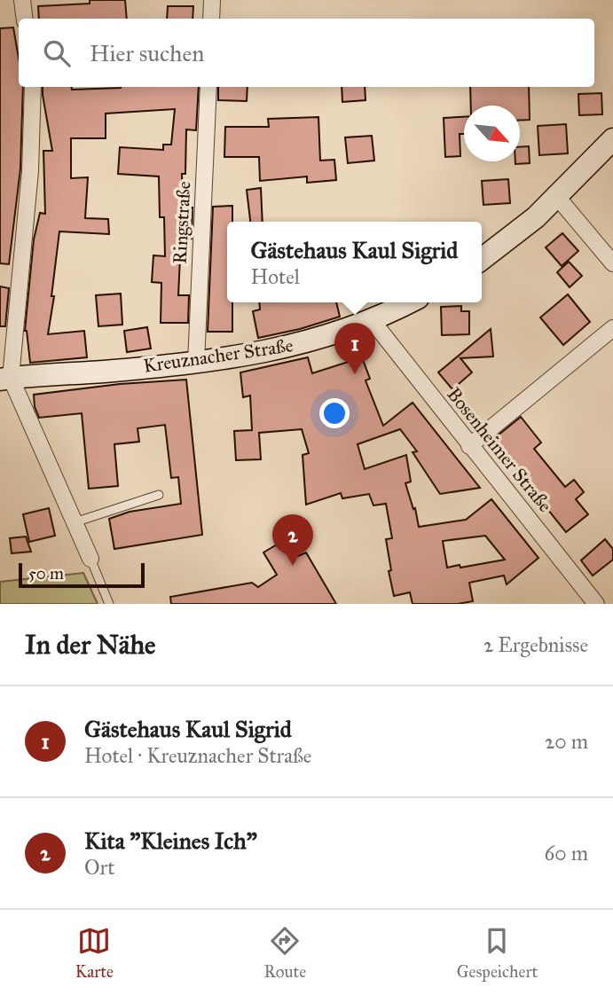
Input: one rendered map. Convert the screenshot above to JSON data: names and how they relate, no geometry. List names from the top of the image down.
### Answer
{
  "streets": {
    "main road": ["Kreuznacher Straße"],
    "street": ["Ringstraße", "Bosenheimer Straße"]
  },
  "crossings": [
    ["Ringstraße", "Kreuznacher Straße"],
    ["Kreuznacher Straße", "Bosenheimer Straße"]
  ],
  "scale_bar": "50 m",
  "north": "bottom right",
  "page": {
    "search": "Hier suchen",
    "popup": ["Gästehaus Kaul Sigrid", "Hotel"],
    "pins": ["1", "2"],
    "scale": "50 m",
    "heading": ["In der Nähe", "2 Ergebnisse"],
    "list": [
      {
        "mark": "1",
        "name": "Gästehaus Kaul Sigrid",
        "note": "Hotel · Kreuznacher Straße",
        "value": "20 m"
      },
      {
        "mark": "2",
        "name": "Kita \"Kleines Ich\"",
        "note": "Ort",
        "value": "60 m"
      }
    ],
    "nav": ["Karte", "Route", "Gespeichert"]
  }
}
